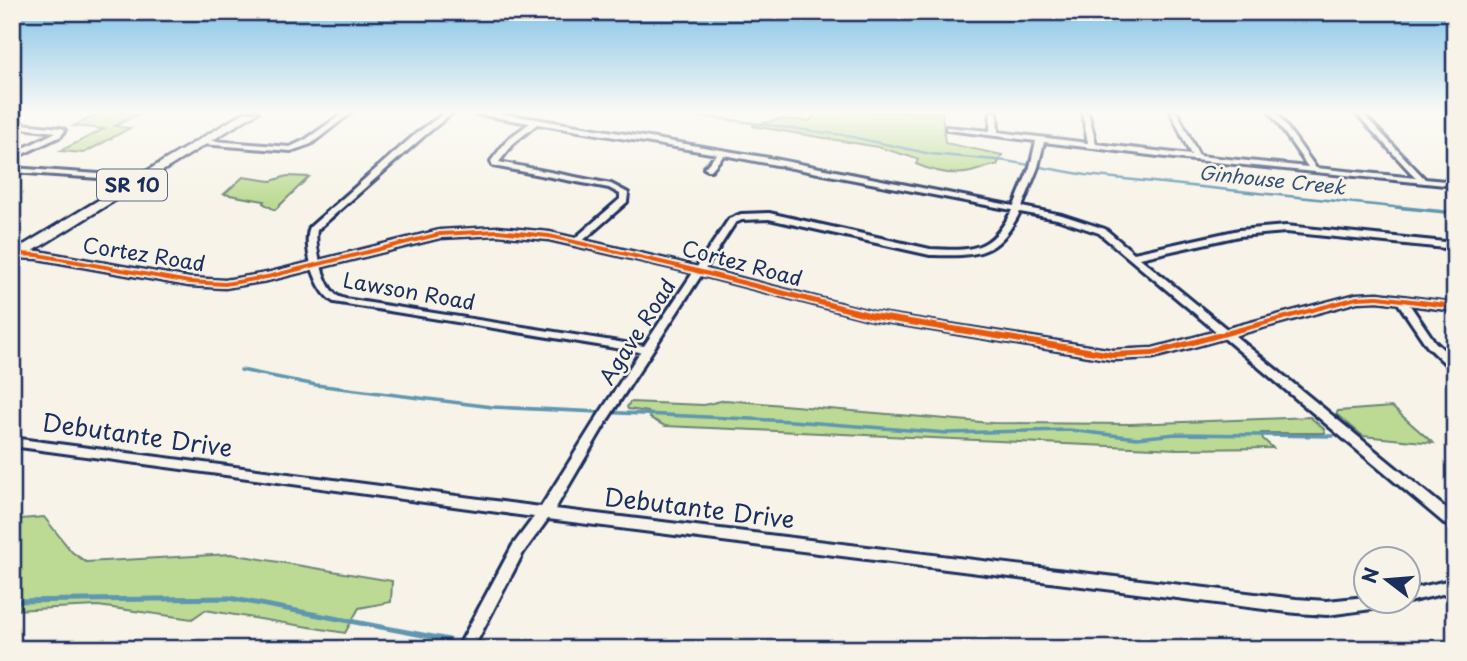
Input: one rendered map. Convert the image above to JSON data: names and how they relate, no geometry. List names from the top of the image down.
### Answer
{
  "streets": {
    "highway": ["SR 10"],
    "street": [
      "Cortez Road",
      "Lawson Road",
      "Agave Road",
      "Debutante Drive"
    ]
  },
  "crossings": [
    ["SR 10", "Cortez Road"],
    ["Cortez Road", "Lawson Road"],
    ["Cortez Road", "Agave Road"],
    ["Lawson Road", "Agave Road"],
    ["Agave Road", "Debutante Drive"]
  ],
  "water": ["Ginhouse Creek"],
  "north": "left"
}
